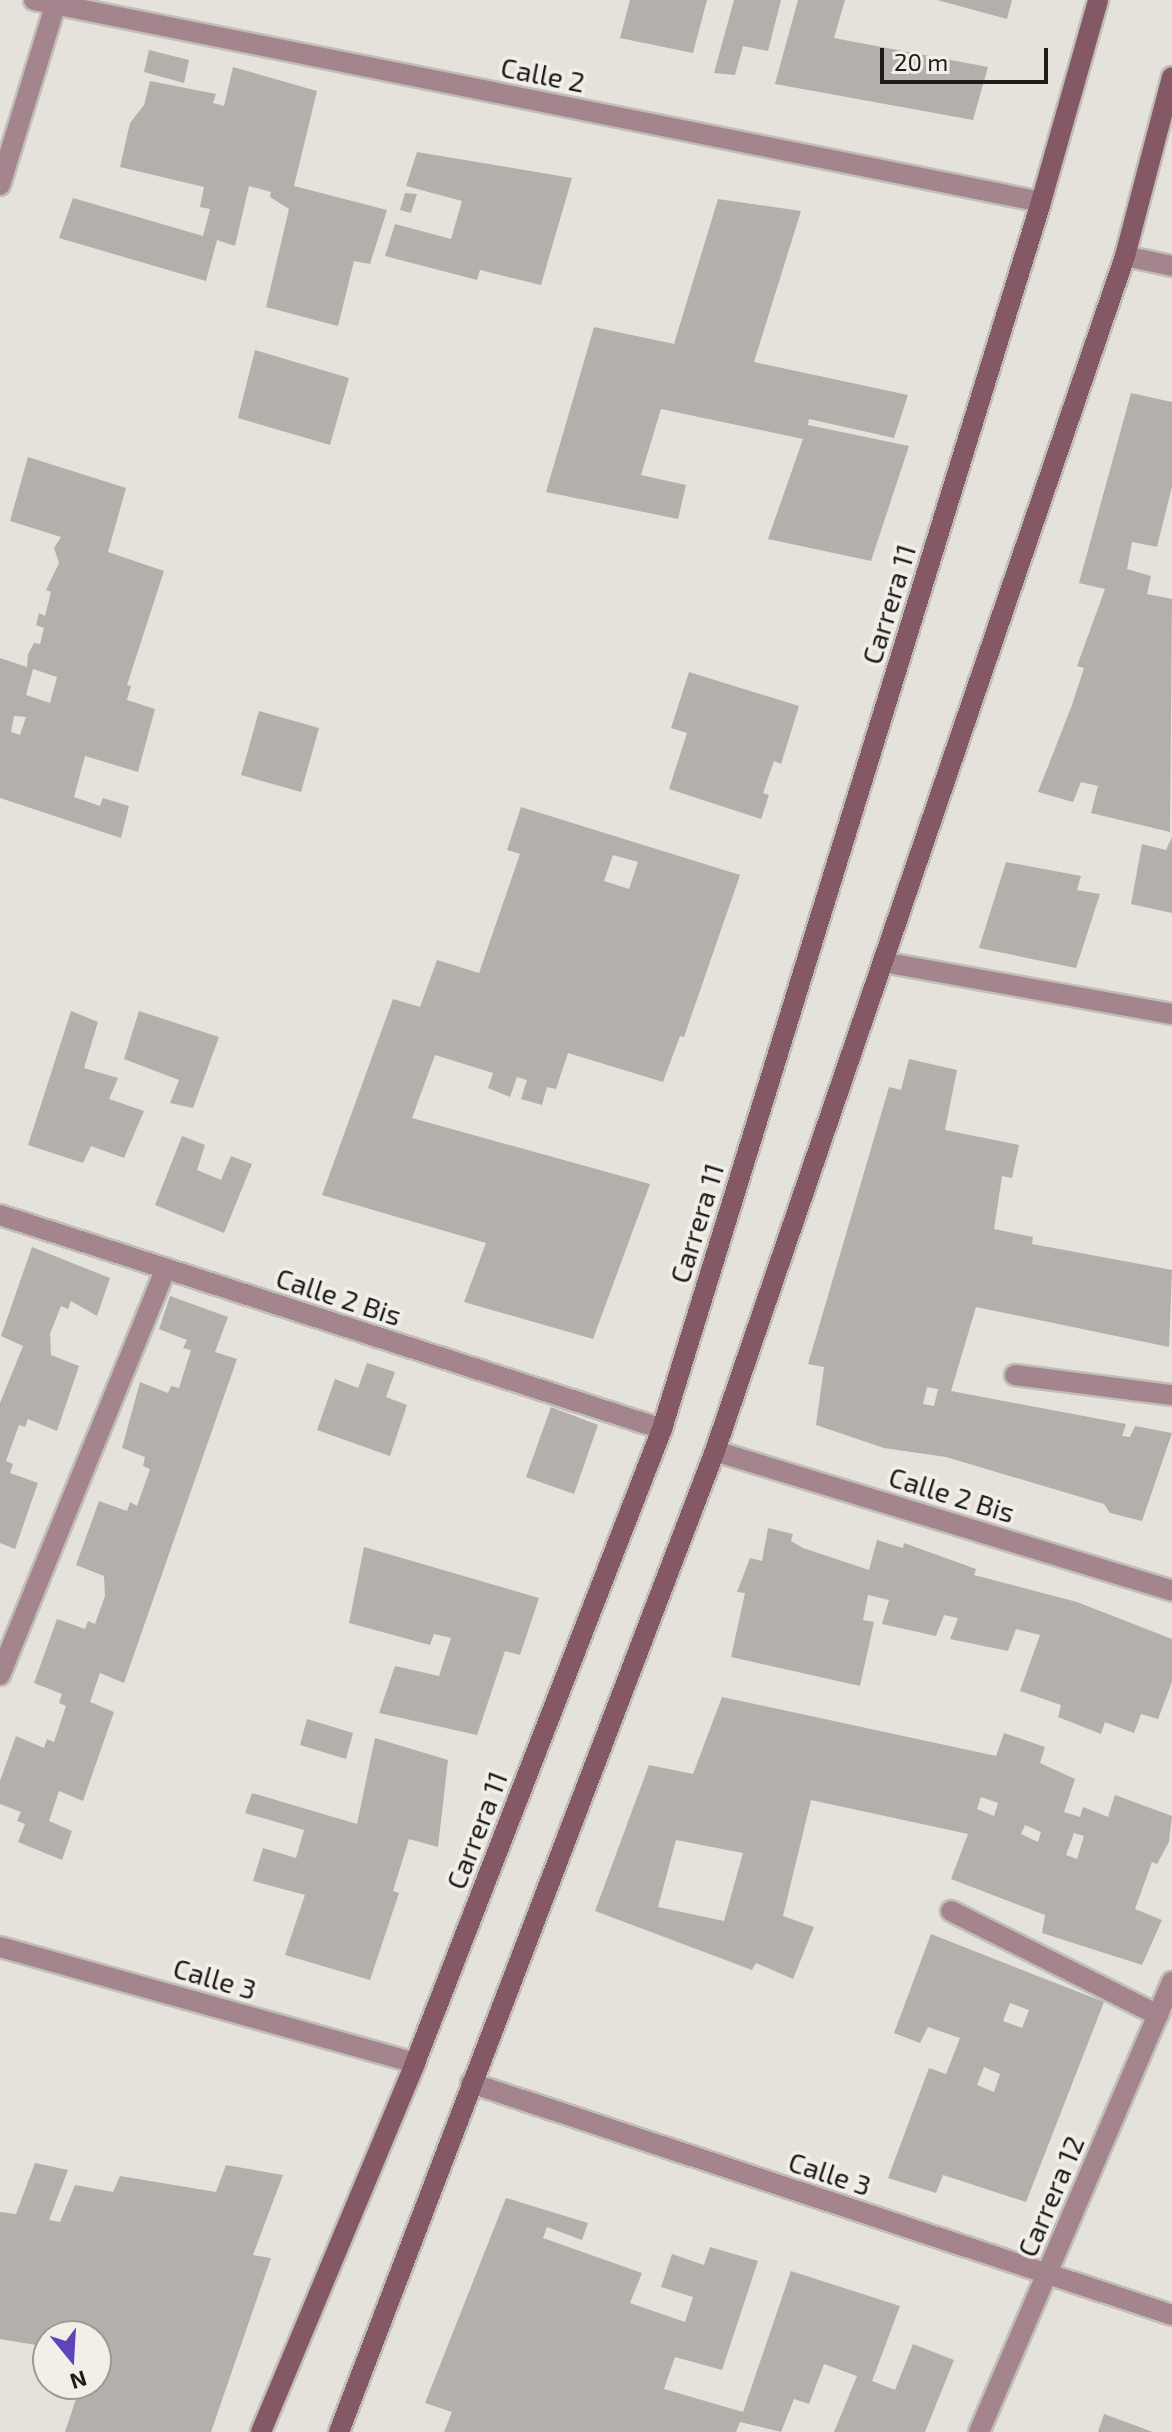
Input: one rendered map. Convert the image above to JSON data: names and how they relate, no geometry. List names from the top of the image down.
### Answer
{
  "streets": {
    "main road": ["Carrera 11"],
    "street": [
      "Calle 2",
      "Calle 2 Bis",
      "Calle 3",
      "Carrera 12"
    ]
  },
  "crossings": [
    ["Calle 2", "Carrera 11"],
    ["Carrera 11", "Calle 2 Bis"],
    ["Carrera 11", "Calle 3"],
    ["Calle 3", "Carrera 12"]
  ],
  "scale_bar": "20 m",
  "north": "bottom"
}
